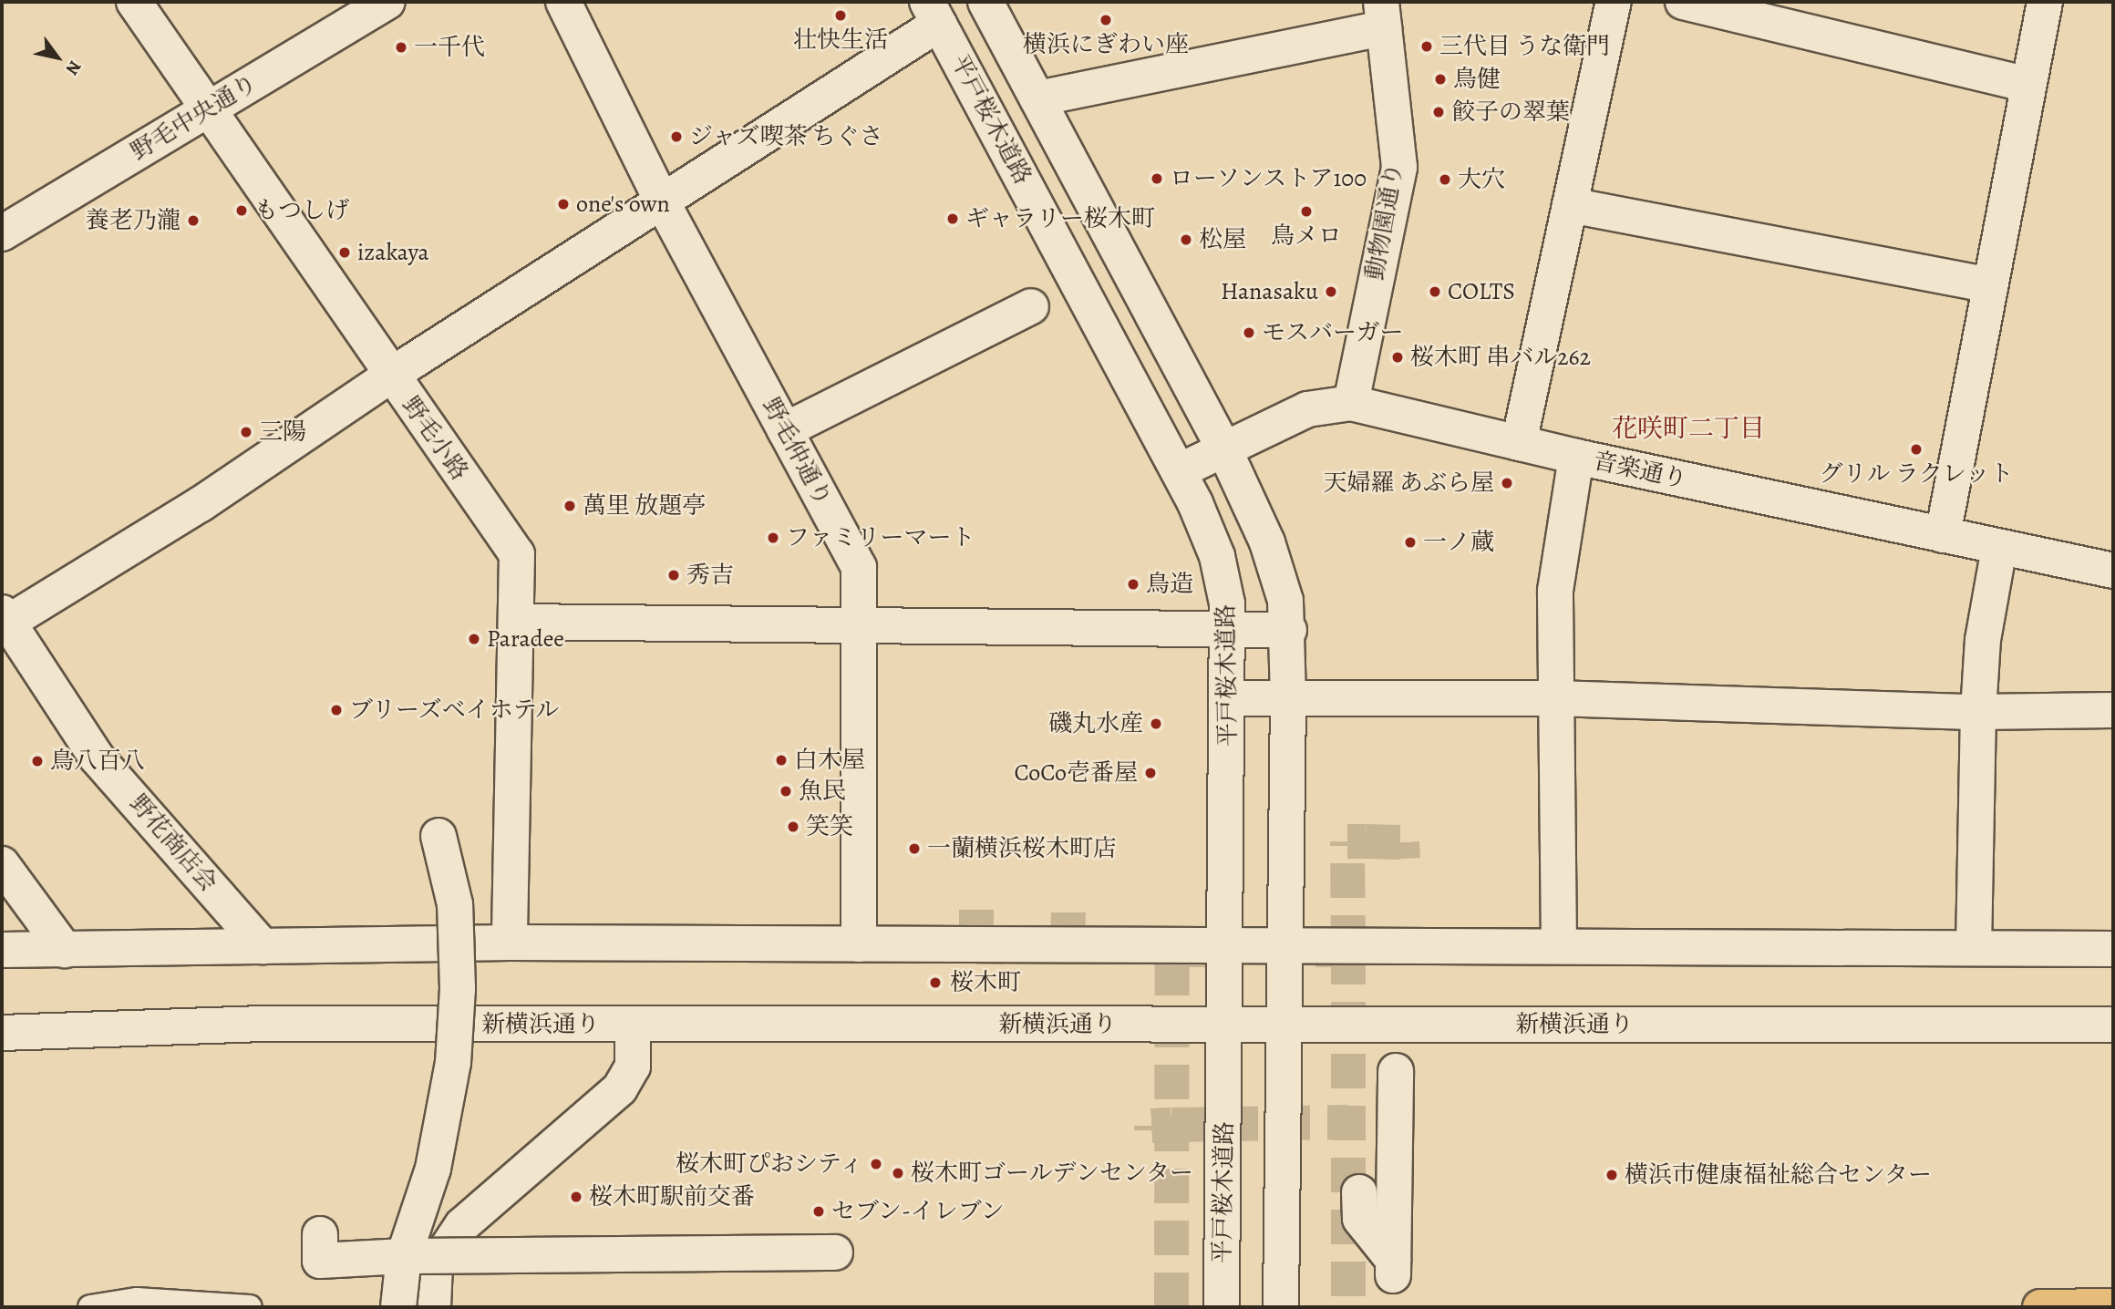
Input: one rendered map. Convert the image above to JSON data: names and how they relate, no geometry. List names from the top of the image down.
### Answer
{
  "streets": {
    "street": [
      "野毛中央通り",
      "平戸桜木道路",
      "動物園通り",
      "野毛小路",
      "野毛仲通り",
      "音楽通り",
      "野花商店会",
      "新横浜通り"
    ]
  },
  "crossings": [
    ["野毛中央通り", "野毛小路"],
    ["平戸桜木道路", "音楽通り"],
    ["平戸桜木道路", "新横浜通り"],
    ["動物園通り", "音楽通り"]
  ],
  "districts": ["花咲町二丁目"],
  "places": [
    "壮快生活",
    "横浜にぎわい座",
    "三代目 うな衛門",
    "一千代",
    "鳥健",
    "餃子の翠葉",
    "ジャズ喫茶 ちぐさ",
    "ローソンストア100",
    "大穴",
    "one's own",
    "もつしげ",
    "鳥メロ",
    "ギャラリー桜木町",
    "養老乃瀧",
    "松屋",
    "izakaya",
    "Hanasaku",
    "COLTS",
    "モスバーガー",
    "桜木町 串バル262",
    "三陽",
    "グリル ラクレット",
    "天婦羅 あぶら屋",
    "萬里 放題亭",
    "ファミリーマート",
    "一ノ蔵",
    "秀吉",
    "鳥造",
    "Paradee",
    "ブリーズベイホテル",
    "磯丸水産",
    "白木屋",
    "鳥八百八",
    "CoCo壱番屋",
    "魚民",
    "笑笑",
    "一蘭横浜桜木町店",
    "桜木町",
    "桜木町ぴおシティ",
    "桜木町ゴールデンセンター",
    "横浜市健康福祉総合センター",
    "桜木町駅前交番",
    "セブン-イレブン"
  ],
  "north": "bottom right"
}
